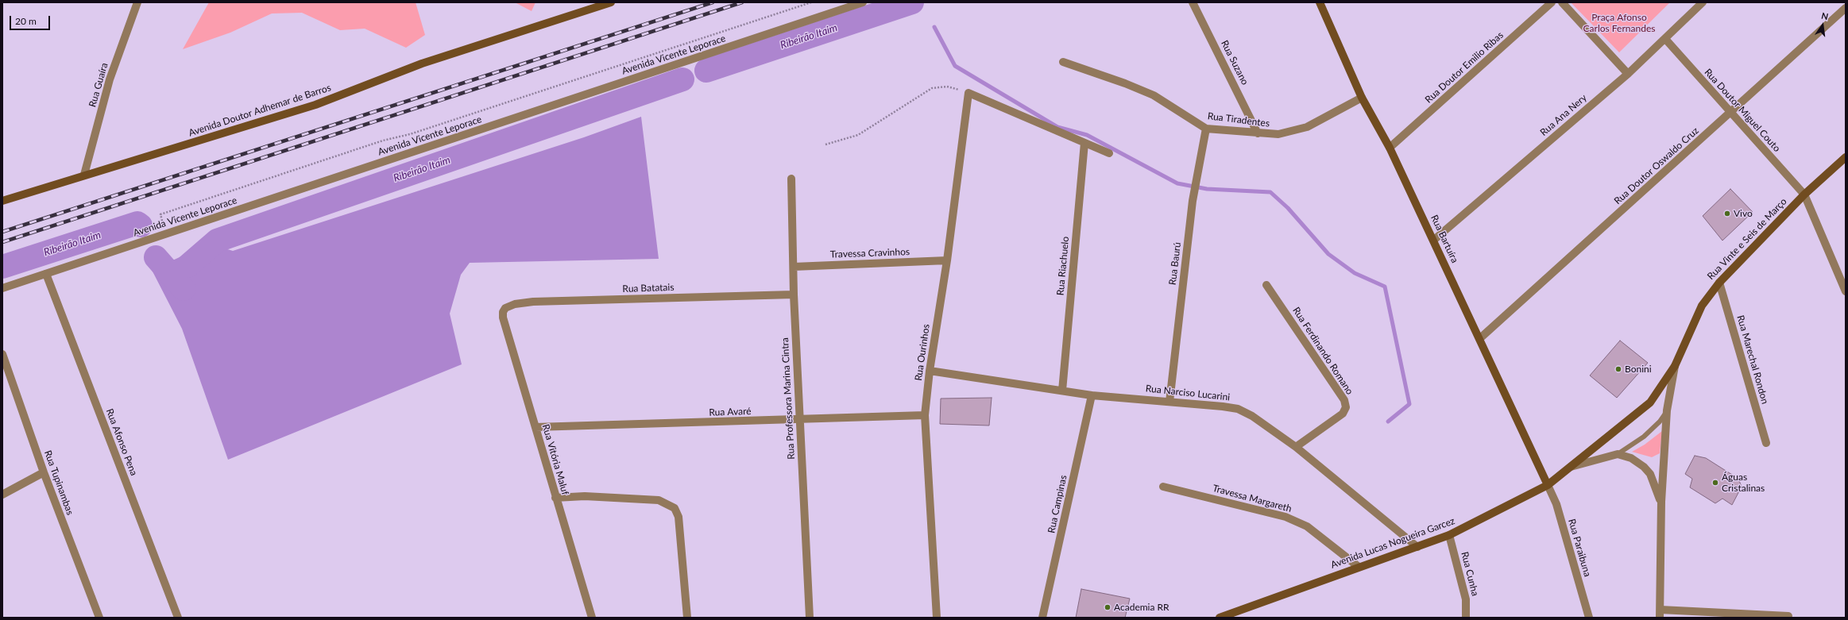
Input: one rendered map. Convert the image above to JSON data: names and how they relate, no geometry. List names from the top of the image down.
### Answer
{
  "streets": {
    "main road": [
      "Avenida Doutor Adhemar de Barros",
      "Rua Bartuíra",
      "Rua Vinte e Seis de Março",
      "Avenida Lucas Nogueira Garcez"
    ],
    "street": [
      "Avenida Vicente Leporace",
      "Rua Suzano",
      "Rua Doutor Emilio Ribas",
      "Rua Guaíra",
      "Rua Doutor Miguel Couto",
      "Rua Ana Nery",
      "Rua Tiradentes",
      "Rua Doutor Oswaldo Cruz",
      "Travessa Cravinhos",
      "Rua Baurú",
      "Rua Riachuelo",
      "Rua Batatais",
      "Rua Ferdinando Romano",
      "Rua Ourinhos",
      "Rua Marechal Rondon",
      "Rua Narciso Lucarini",
      "Rua Professora Marina Cintra",
      "Rua Avaré",
      "Rua Afonso Pena",
      "Rua Vitória Maluf",
      "Rua Tupinambas",
      "Travessa Margareth",
      "Rua Campinas",
      "Rua Paraibuna",
      "Rua Cunha"
    ]
  },
  "crossings": [
    ["Avenida Vicente Leporace", "Rua Afonso Pena"],
    ["Rua Suzano", "Rua Tiradentes"],
    ["Rua Doutor Emilio Ribas", "Rua Bartuíra"],
    ["Rua Guaíra", "Avenida Doutor Adhemar de Barros"],
    ["Rua Doutor Miguel Couto", "Rua Ana Nery"],
    ["Rua Doutor Miguel Couto", "Rua Doutor Oswaldo Cruz"],
    ["Rua Doutor Miguel Couto", "Rua Vinte e Seis de Março"],
    ["Rua Ana Nery", "Rua Bartuíra"],
    ["Rua Tiradentes", "Rua Bartuíra"],
    ["Rua Tiradentes", "Rua Baurú"],
    ["Rua Doutor Oswaldo Cruz", "Rua Bartuíra"],
    ["Rua Bartuíra", "Avenida Lucas Nogueira Garcez"],
    ["Rua Bartuíra", "Rua Paraibuna"],
    ["Rua Vinte e Seis de Março", "Rua Marechal Rondon"],
    ["Rua Vinte e Seis de Março", "Avenida Lucas Nogueira Garcez"],
    ["Travessa Cravinhos", "Rua Ourinhos"],
    ["Travessa Cravinhos", "Rua Professora Marina Cintra"],
    ["Rua Baurú", "Rua Narciso Lucarini"],
    ["Rua Riachuelo", "Rua Narciso Lucarini"],
    ["Rua Batatais", "Rua Professora Marina Cintra"],
    ["Rua Batatais", "Rua Vitória Maluf"],
    ["Rua Ferdinando Romano", "Rua Narciso Lucarini"],
    ["Rua Ourinhos", "Rua Narciso Lucarini"],
    ["Rua Ourinhos", "Rua Avaré"],
    ["Rua Narciso Lucarini", "Rua Campinas"],
    ["Rua Narciso Lucarini", "Avenida Lucas Nogueira Garcez"],
    ["Rua Professora Marina Cintra", "Rua Avaré"],
    ["Rua Avaré", "Rua Vitória Maluf"],
    ["Travessa Margareth", "Avenida Lucas Nogueira Garcez"],
    ["Avenida Lucas Nogueira Garcez", "Rua Paraibuna"],
    ["Avenida Lucas Nogueira Garcez", "Rua Cunha"]
  ],
  "water": ["Ribeirão Itaim"],
  "parks": ["Praça Afonso Carlos Fernandes"],
  "places": [
    "Vivo",
    "Bonini",
    "Águas Cristalinas",
    "Academia RR"
  ],
  "scale_bar": "20 m",
  "north": "top"
}
